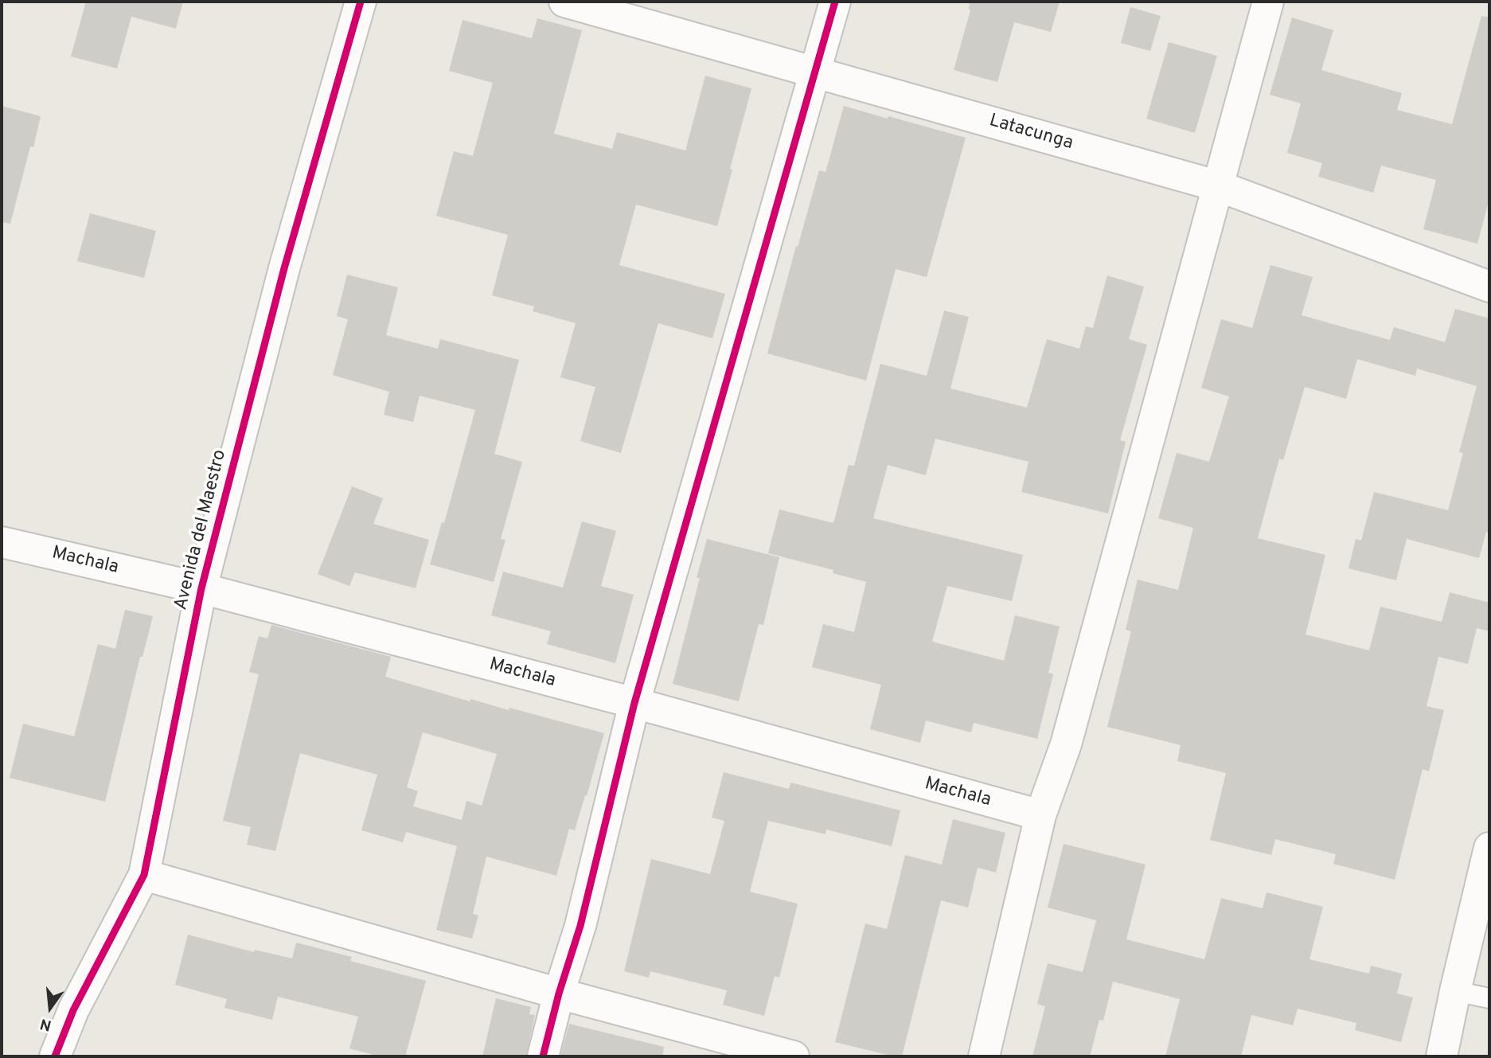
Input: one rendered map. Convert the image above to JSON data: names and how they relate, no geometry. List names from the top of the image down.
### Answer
{
  "streets": {
    "street": ["Latacunga", "Avenida del Maestro", "Machala"]
  },
  "crossings": [
    ["Avenida del Maestro", "Machala"]
  ],
  "north": "bottom"
}
